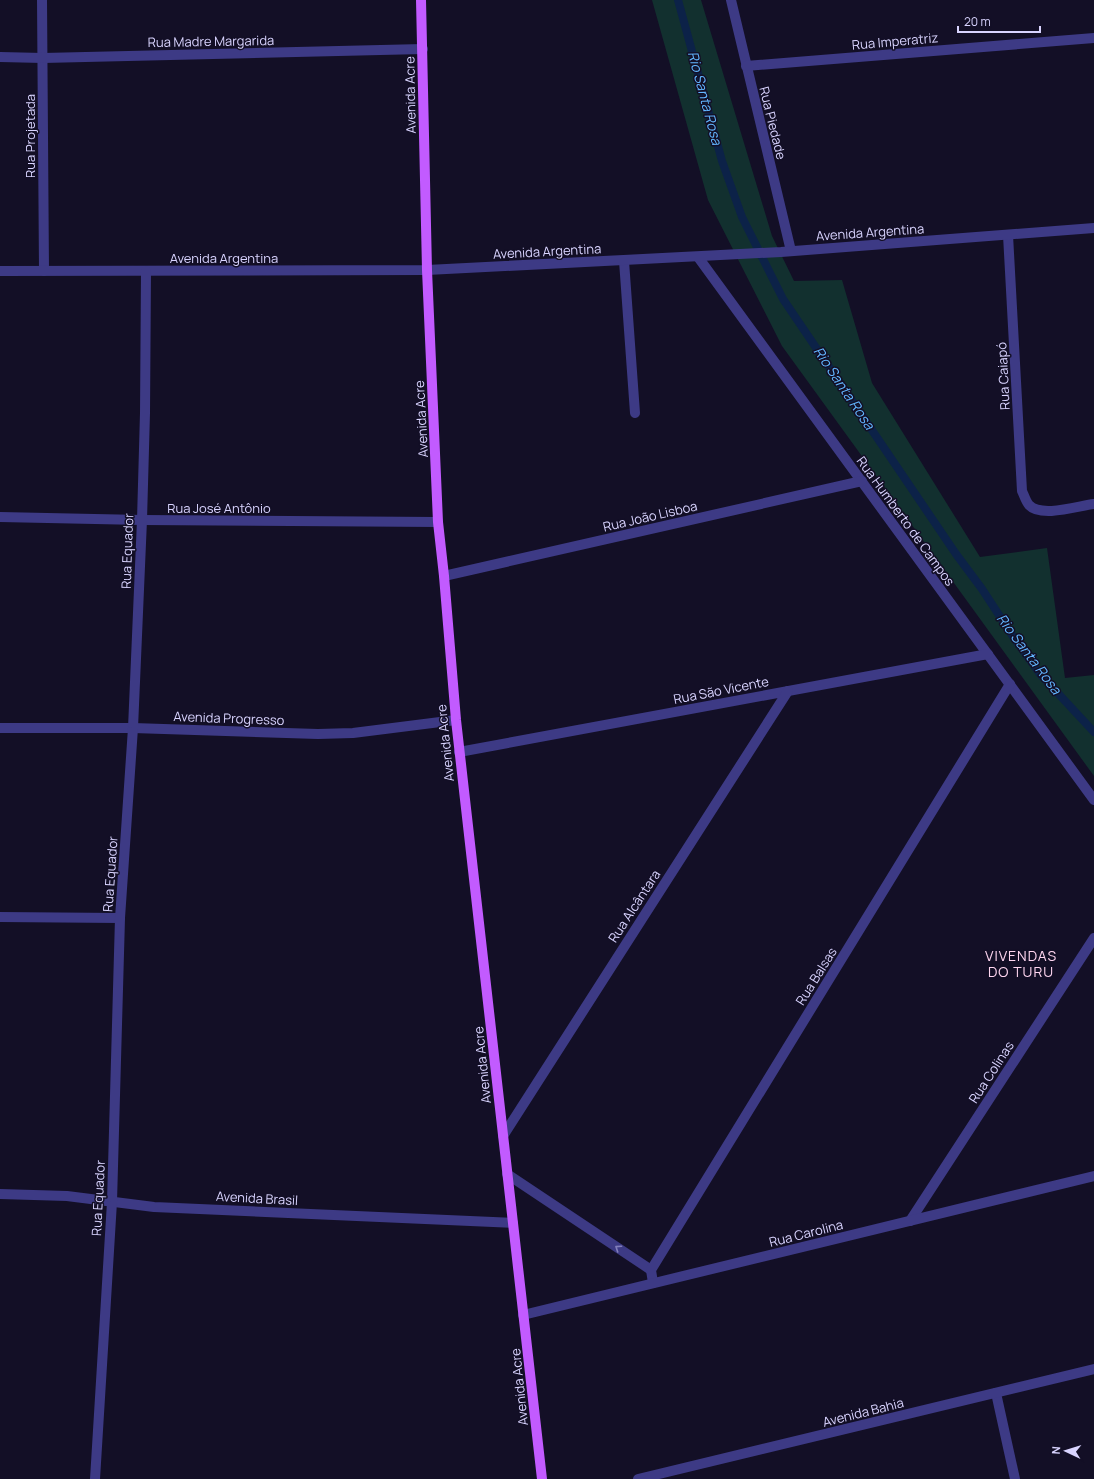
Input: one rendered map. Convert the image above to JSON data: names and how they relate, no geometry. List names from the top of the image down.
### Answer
{
  "streets": {
    "main road": ["Avenida Acre"],
    "street": [
      "Rua Madre Margarida",
      "Rua Imperatriz",
      "Rua Piedade",
      "Rua Projetada",
      "Avenida Argentina",
      "Rua Caiapó",
      "Rua José Antônio",
      "Rua João Lisboa",
      "Rua Humberto de Campos",
      "Rua Equador",
      "Rua São Vicente",
      "Avenida Progresso",
      "Rua Alcântara",
      "Rua Balsas",
      "Rua Colinas",
      "Avenida Brasil",
      "Rua Carolina",
      "Avenida Bahia"
    ]
  },
  "crossings": [
    ["Rua Madre Margarida", "Avenida Acre"],
    ["Rua Madre Margarida", "Rua Projetada"],
    ["Rua Imperatriz", "Rua Piedade"],
    ["Avenida Acre", "Avenida Argentina"],
    ["Avenida Acre", "Rua José Antônio"],
    ["Avenida Acre", "Rua João Lisboa"],
    ["Avenida Acre", "Rua São Vicente"],
    ["Avenida Acre", "Avenida Progresso"],
    ["Avenida Acre", "Rua Alcântara"],
    ["Avenida Acre", "Avenida Brasil"],
    ["Avenida Acre", "Rua Carolina"],
    ["Rua Piedade", "Avenida Argentina"],
    ["Rua Projetada", "Avenida Argentina"],
    ["Avenida Argentina", "Rua Caiapó"],
    ["Avenida Argentina", "Rua Humberto de Campos"],
    ["Avenida Argentina", "Rua Equador"],
    ["Rua José Antônio", "Rua Equador"],
    ["Rua João Lisboa", "Rua Humberto de Campos"],
    ["Rua Humberto de Campos", "Rua São Vicente"],
    ["Rua Humberto de Campos", "Rua Balsas"],
    ["Rua Equador", "Avenida Progresso"],
    ["Rua Equador", "Avenida Brasil"],
    ["Rua São Vicente", "Rua Alcântara"],
    ["Rua Colinas", "Rua Carolina"]
  ],
  "districts": ["VIVENDAS DO TURU"],
  "water": ["Rio Santa Rosa"],
  "scale_bar": "20 m",
  "north": "left"
}
